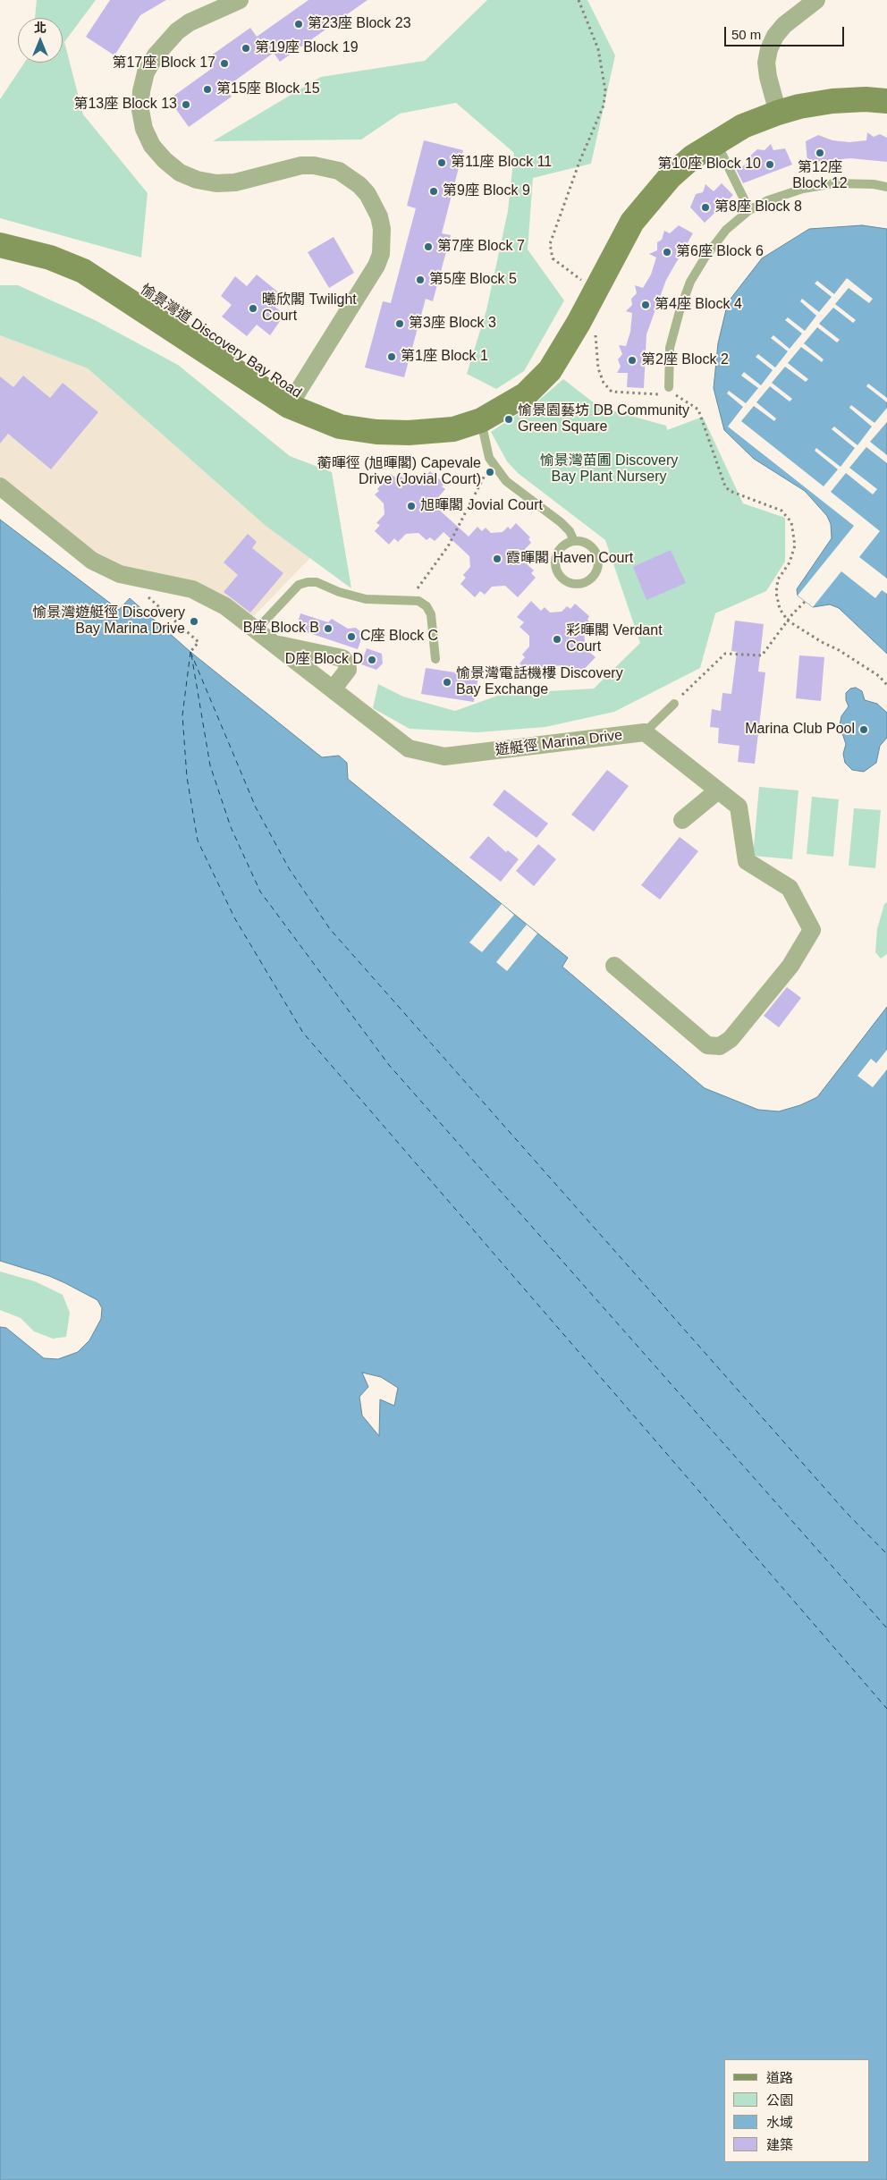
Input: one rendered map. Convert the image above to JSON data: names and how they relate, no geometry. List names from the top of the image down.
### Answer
{
  "streets": {
    "street": ["愉景灣道 Discovery Bay Road", "遊艇徑 Marina Drive"]
  },
  "parks": ["愉景灣苗圃 Discovery Bay Plant Nursery"],
  "places": [
    "第23座 Block 23",
    "第19座 Block 19",
    "第17座 Block 17",
    "第15座 Block 15",
    "第13座 Block 13",
    "第12座 Block 12",
    "第11座 Block 11",
    "第10座 Block 10",
    "第9座 Block 9",
    "第8座 Block 8",
    "第7座 Block 7",
    "第6座 Block 6",
    "第5座 Block 5",
    "第4座 Block 4",
    "曦欣閣 Twilight Court",
    "第3座 Block 3",
    "第1座 Block 1",
    "第2座 Block 2",
    "愉景園藝坊 DB Community Green Square",
    "蘅暉徑 (旭暉閣) Capevale Drive (Jovial Court)",
    "旭暉閣 Jovial Court",
    "霞暉閣 Haven Court",
    "愉景灣遊艇徑 Discovery Bay Marina Drive",
    "B座 Block B",
    "C座 Block C",
    "彩暉閣 Verdant Court",
    "D座 Block D",
    "愉景灣電話機樓 Discovery Bay Exchange",
    "Marina Club Pool"
  ],
  "legend": [
    "道路",
    "公園",
    "水域",
    "建築"
  ],
  "scale_bar": "50 m",
  "north": "top"
}
